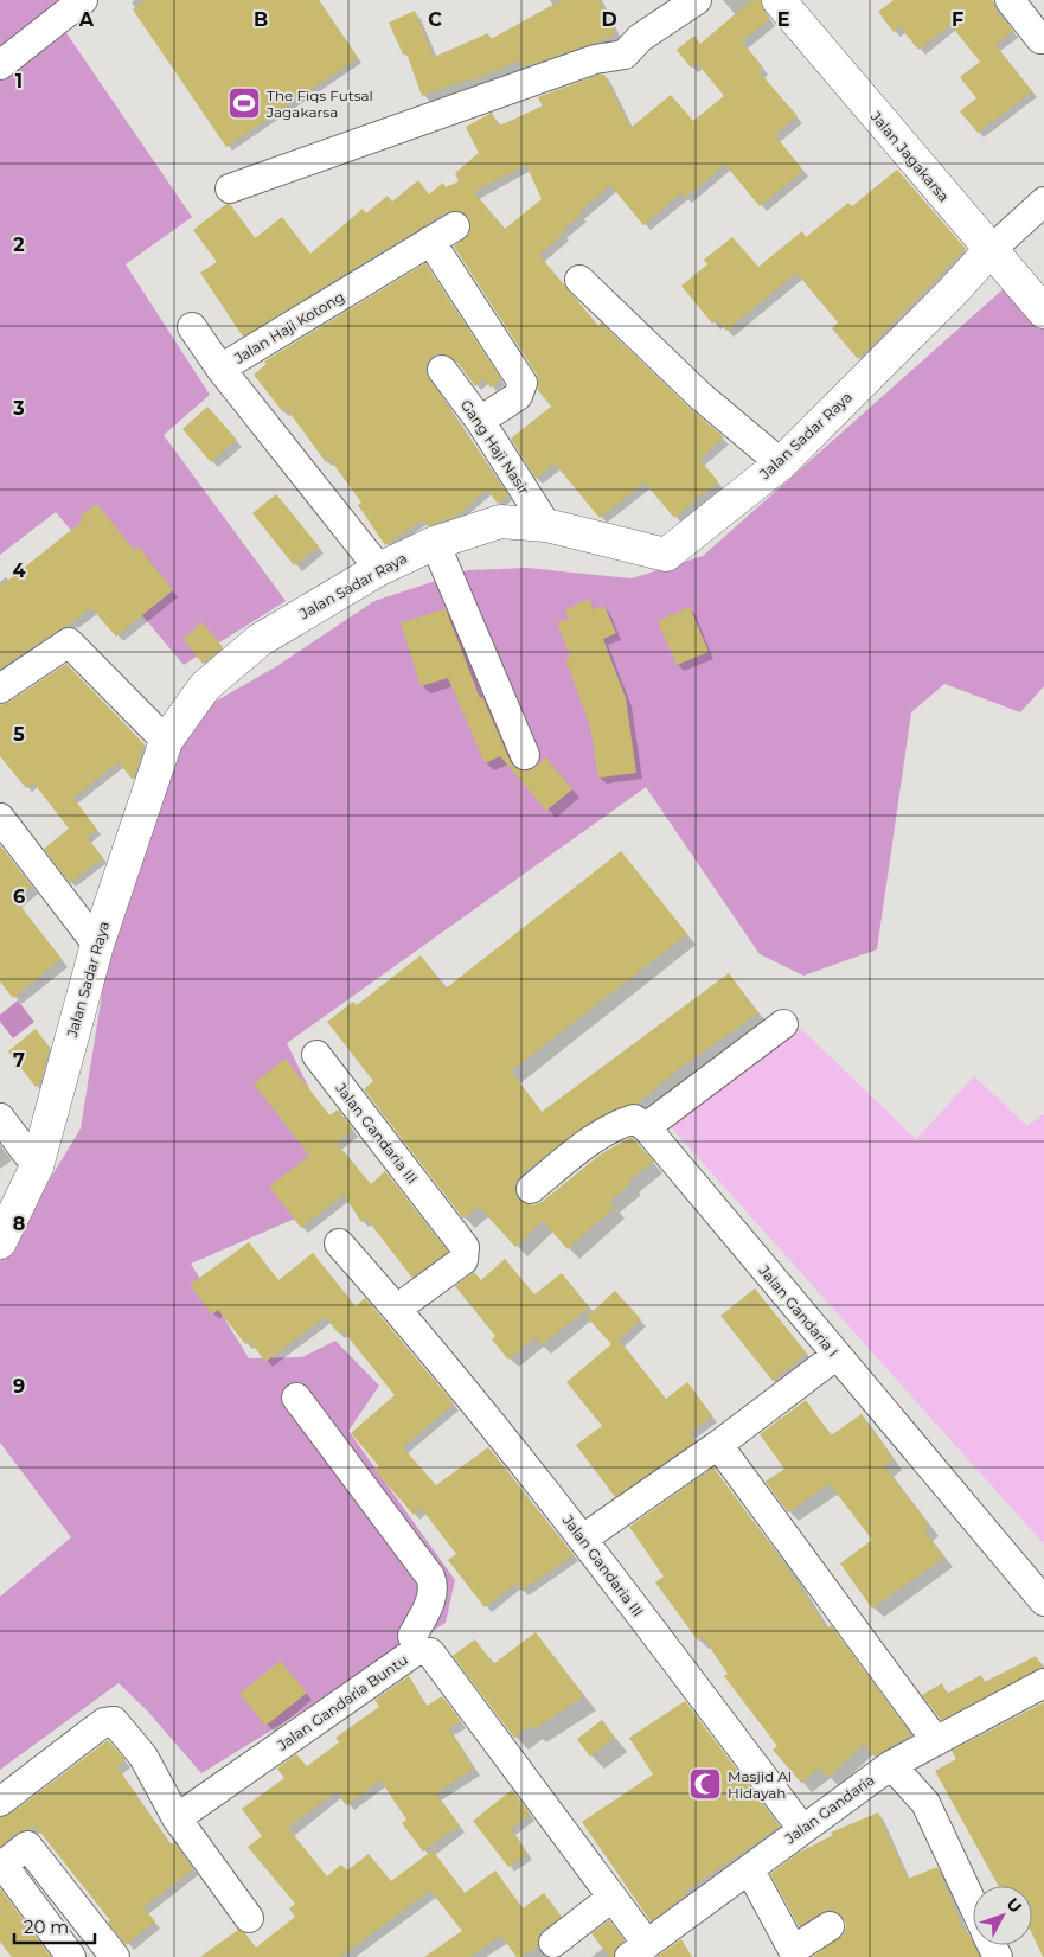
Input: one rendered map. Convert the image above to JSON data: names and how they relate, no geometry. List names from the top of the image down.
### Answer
{
  "streets": {
    "street": [
      "Jalan Jagakarsa",
      "Jalan Haji Kotong",
      "Jalan Sadar Raya",
      "Gang Haji Nasir",
      "Jalan Gandaria III",
      "Jalan Gandaria I",
      "Jalan Gandaria Buntu",
      "Jalan Gandaria"
    ]
  },
  "crossings": [
    ["Jalan Jagakarsa", "Jalan Sadar Raya"],
    ["Jalan Haji Kotong", "Jalan Sadar Raya"],
    ["Jalan Sadar Raya", "Gang Haji Nasir"],
    ["Jalan Gandaria III", "Jalan Gandaria"],
    ["Jalan Gandaria Buntu", "Jalan Gandaria"]
  ],
  "places": {
    "sports": ["The Fiqs Futsal Jagakarsa"],
    "mosque": ["Masjid Al Hidayah"]
  },
  "scale_bar": "20 m",
  "north": "top right",
  "grid": {
    "columns": [
      "A",
      "B",
      "C",
      "D",
      "E",
      "F"
    ],
    "rows": [
      "1",
      "2",
      "3",
      "4",
      "5",
      "6",
      "7",
      "8",
      "9"
    ]
  }
}
